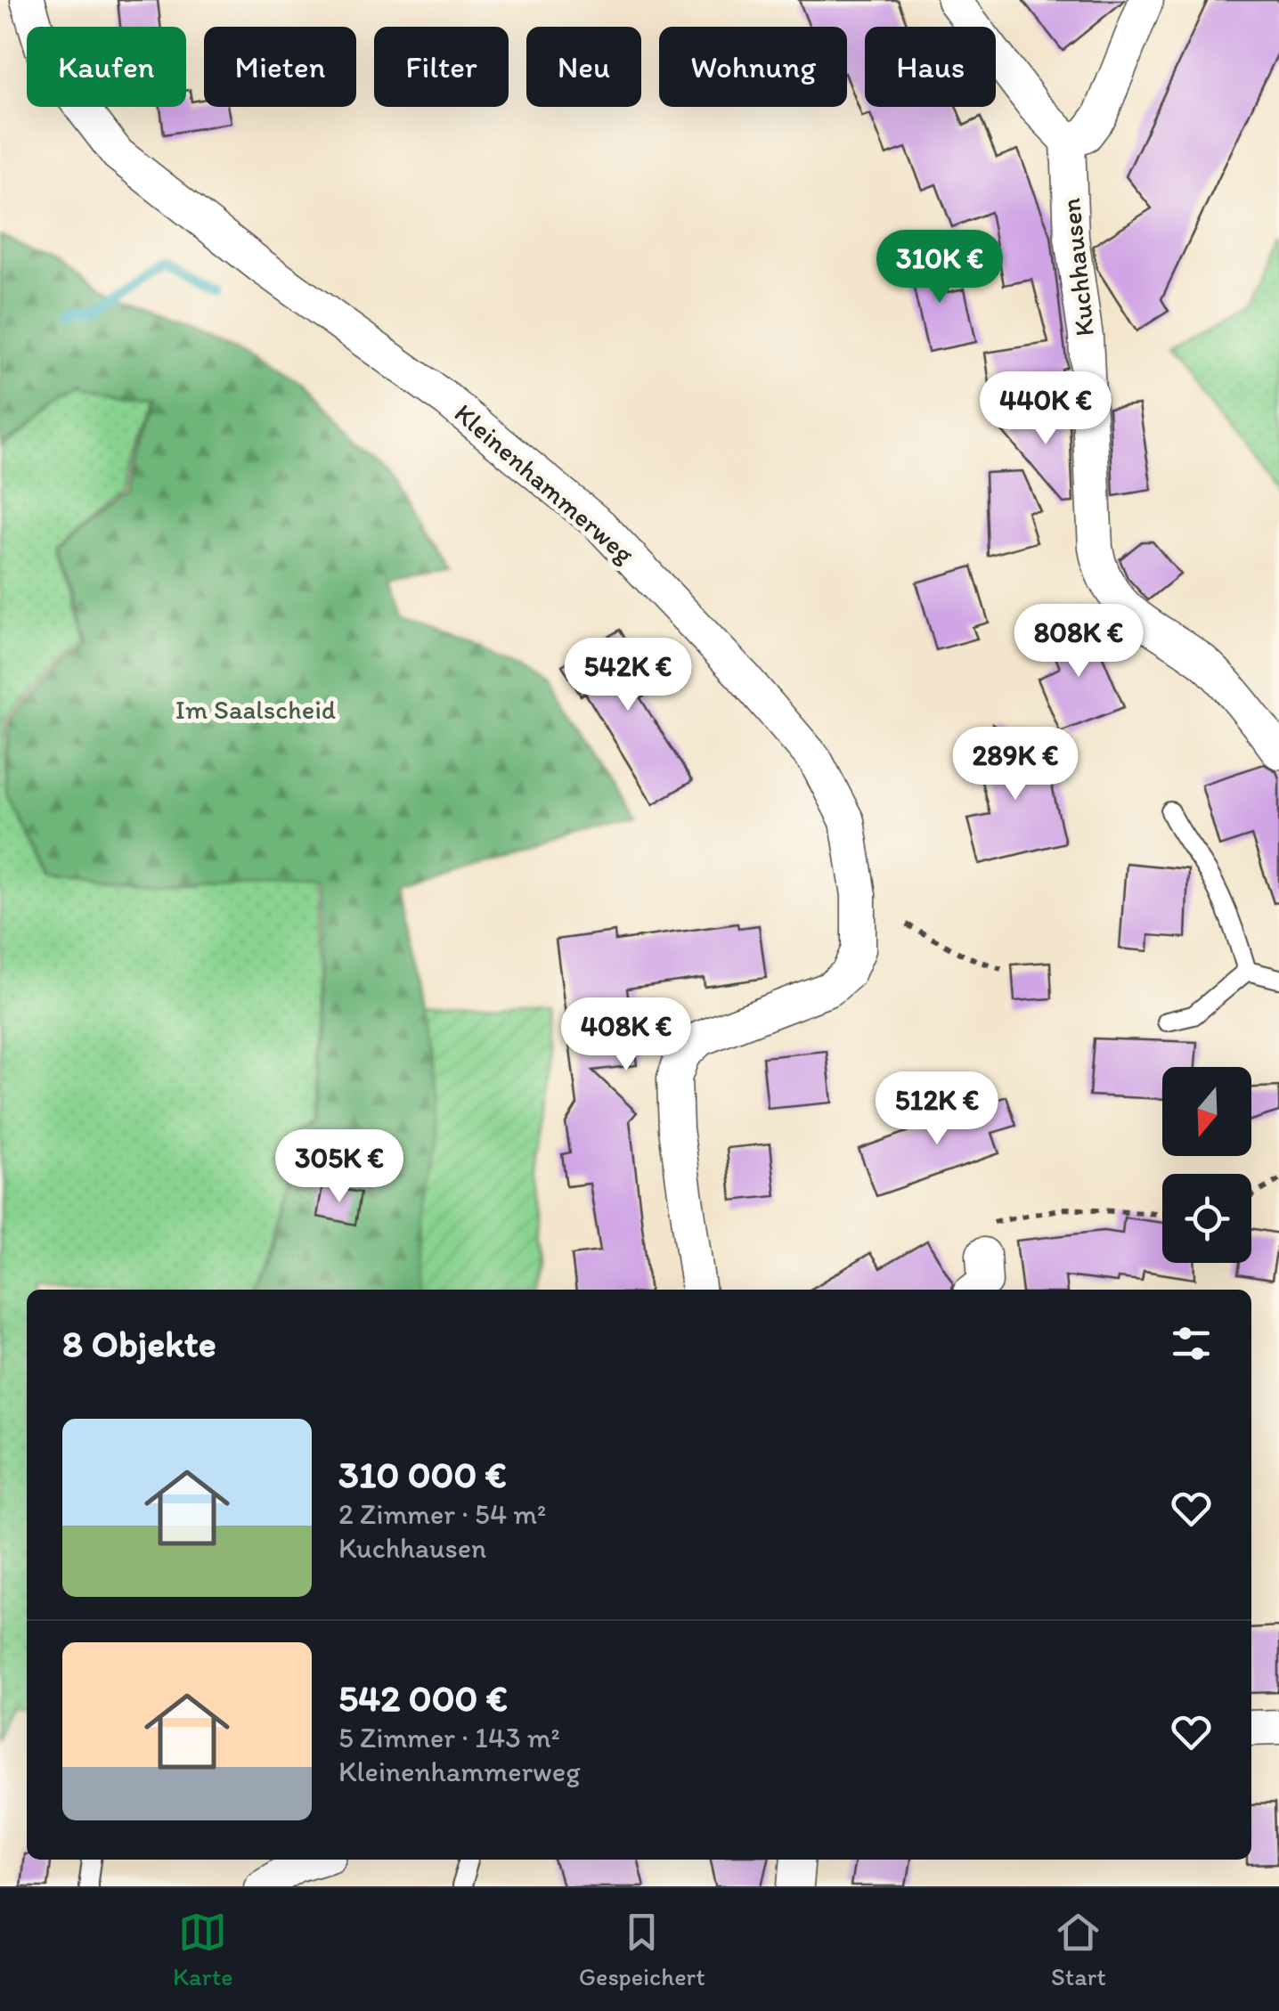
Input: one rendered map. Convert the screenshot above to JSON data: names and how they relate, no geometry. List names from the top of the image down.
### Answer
{
  "streets": {
    "street": ["Kuchhausen", "Kleinenhammerweg"]
  },
  "parks": ["Im Saalscheid"],
  "north": "bottom",
  "page": {
    "chip": [
      "Kaufen",
      "Mieten",
      "Filter",
      "Neu",
      "Wohnung",
      "Haus"
    ],
    "price": [
      "310K €",
      "440K €",
      "808K €",
      "542K €",
      "289K €",
      "408K €",
      "512K €",
      "305K €"
    ],
    "heading": "8 Objekte",
    "list": [
      {
        "name": "310 000 €",
        "note": "2 Zimmer · 54 m² · Kuchhausen"
      },
      {
        "name": "542 000 €",
        "note": "5 Zimmer · 143 m² · Kleinenhammerweg"
      }
    ],
    "tabs": ["Karte", "Gespeichert", "Start"]
  }
}
